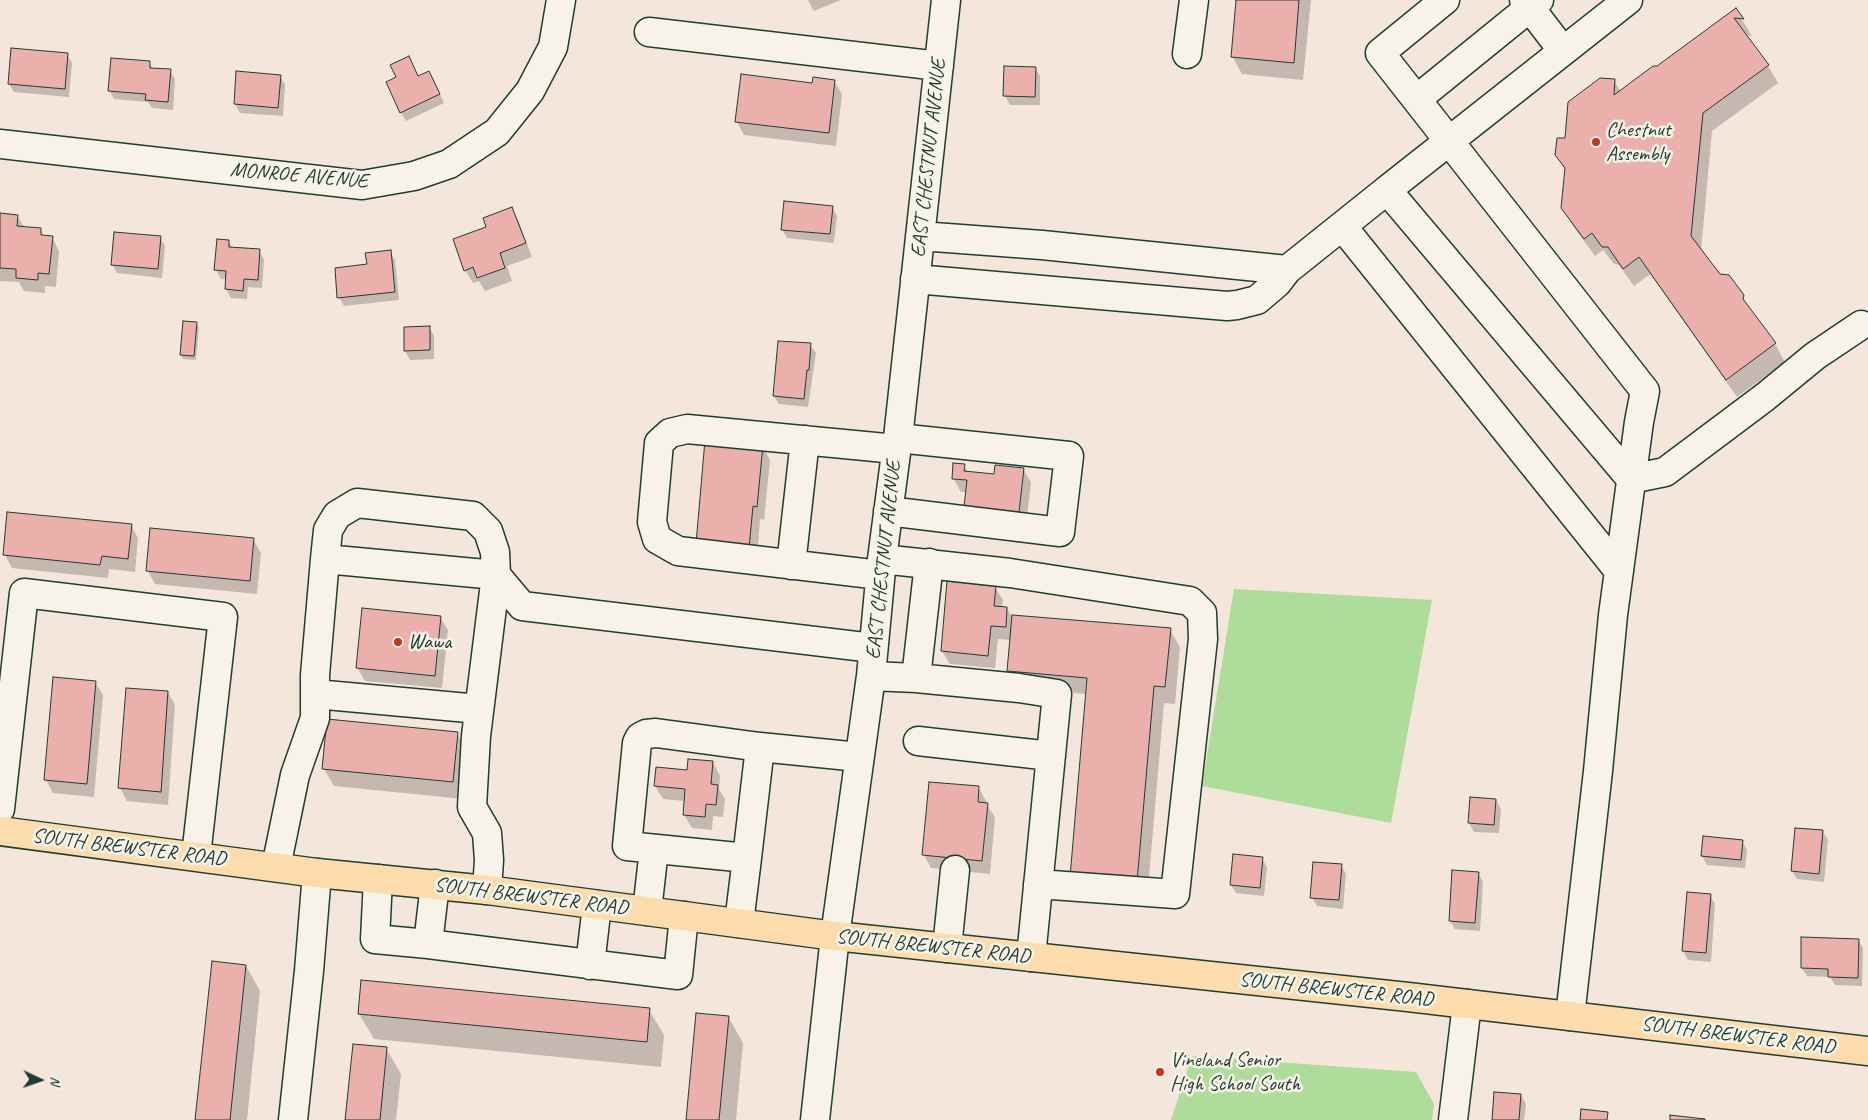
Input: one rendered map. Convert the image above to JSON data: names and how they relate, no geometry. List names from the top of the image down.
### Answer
{
  "streets": {
    "main road": ["SOUTH BREWSTER ROAD"],
    "street": ["EAST CHESTNUT AVENUE", "MONROE AVENUE"]
  },
  "crossings": [
    ["EAST CHESTNUT AVENUE", "SOUTH BREWSTER ROAD"]
  ],
  "places": ["Chestnut Assembly", "Wawa", "Vineland Senior High School South"],
  "north": "right"
}
